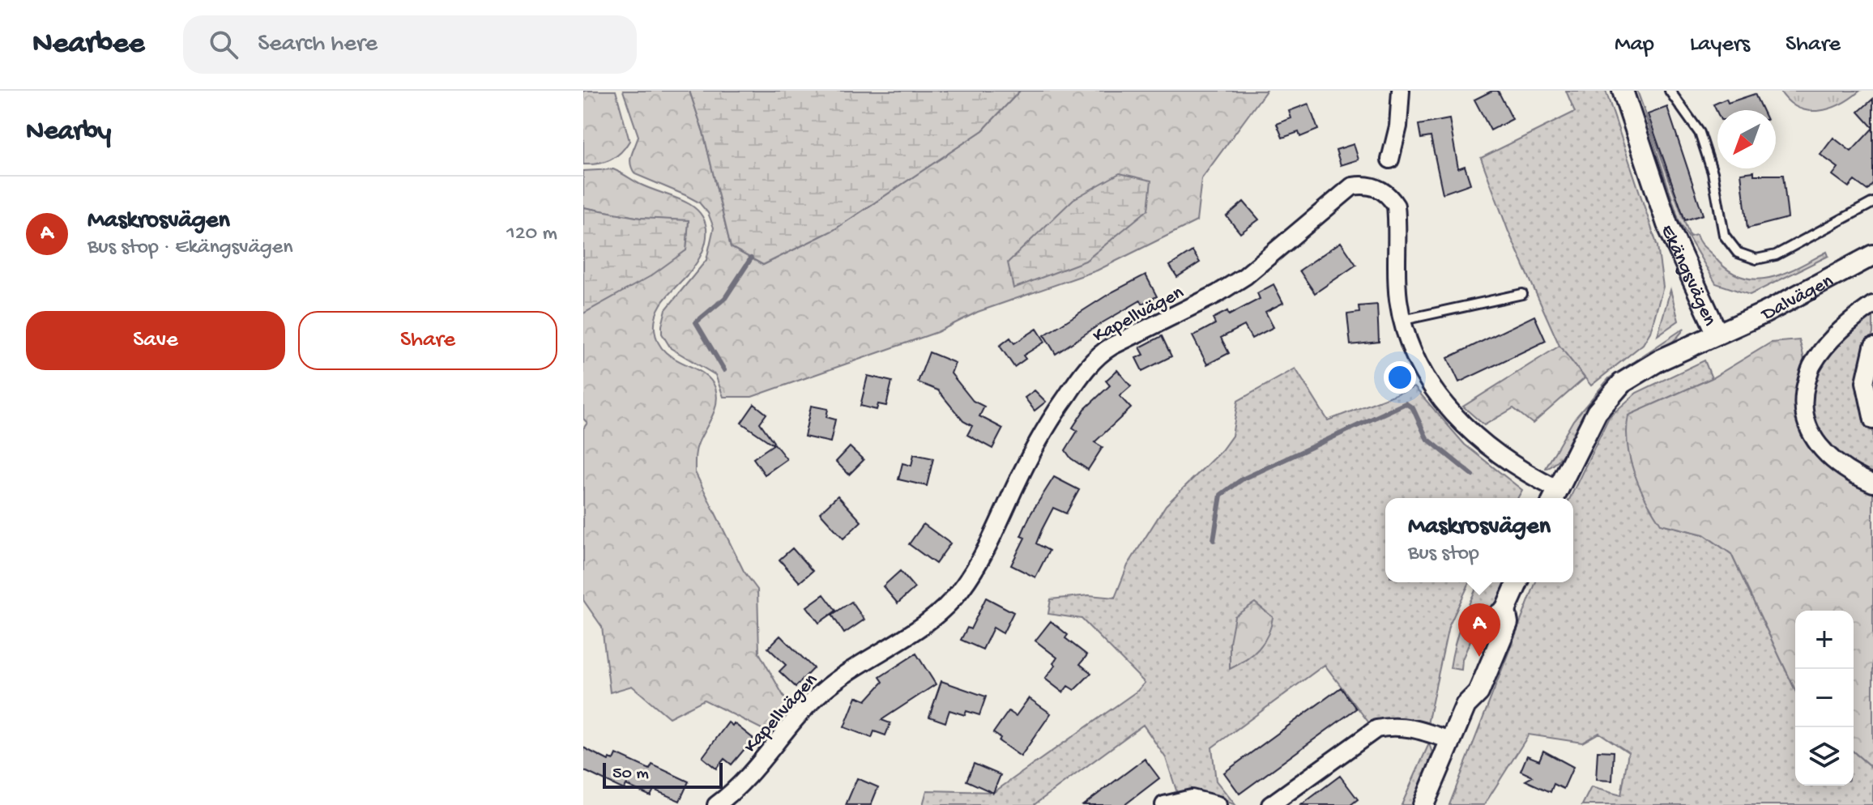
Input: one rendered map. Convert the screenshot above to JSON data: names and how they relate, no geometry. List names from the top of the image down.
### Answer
{
  "streets": {
    "street": ["Ekängsvägen", "Dalvägen", "Kapellvägen"]
  },
  "crossings": [
    ["Ekängsvägen", "Dalvägen"],
    ["Ekängsvägen", "Kapellvägen"]
  ],
  "scale_bar": "50 m",
  "north": "bottom left",
  "page": {
    "header": "Nearbee",
    "search": "Search here",
    "nav": ["Map", "Layers", "Share"],
    "heading": "Nearby",
    "list": [
      {
        "mark": "A",
        "name": "Maskrosvägen",
        "note": "Bus stop · Ekängsvägen",
        "value": "120 m"
      }
    ],
    "buttons": ["Save", "Share"],
    "popup": ["Maskrosvägen", "Bus stop"],
    "pins": "A",
    "map_buttons": ["+", "−"],
    "scale": "50 m"
  }
}
